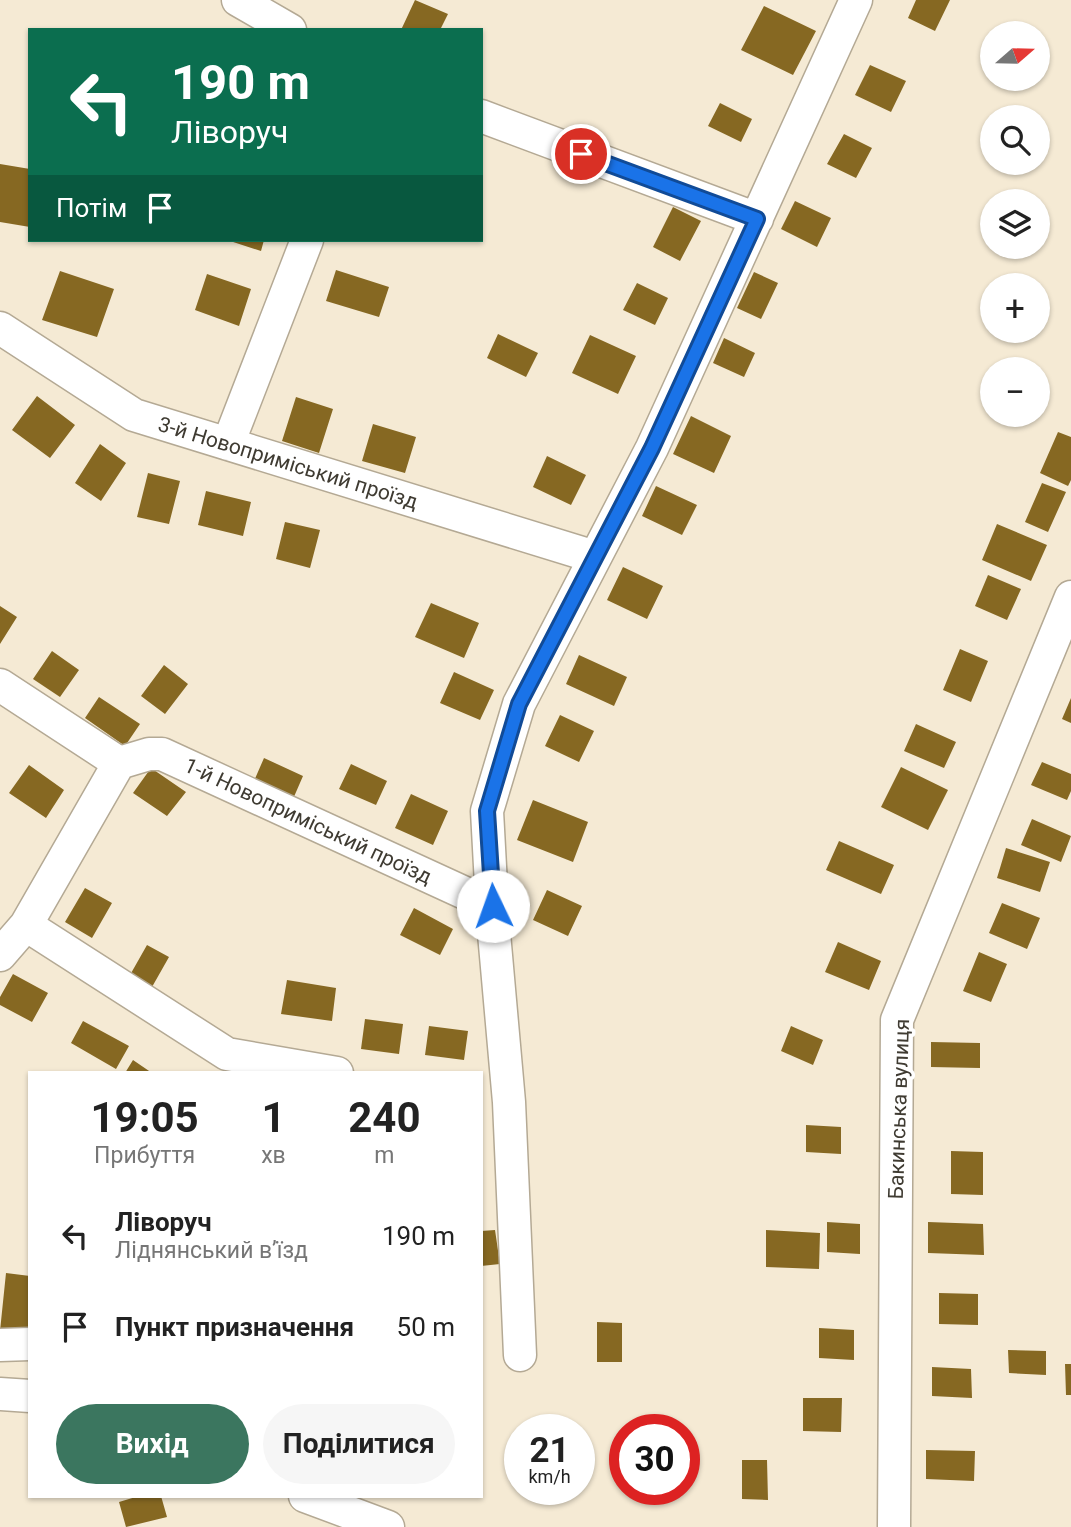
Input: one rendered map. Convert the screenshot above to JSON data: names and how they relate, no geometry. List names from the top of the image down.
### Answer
{
  "streets": {
    "street": ["3-й Новоприміський проїзд", "1-й Новоприміський проїзд", "Бакинська вулиця"]
  },
  "north": "right",
  "page": {
    "map_buttons": ["+", "−"],
    "turn": ["190 m", "Ліворуч"],
    "then": "Потім",
    "eta": [
      "19:05",
      "Прибуття",
      "1",
      "хв",
      "240",
      "m"
    ],
    "list": [
      {
        "name": "Ліворуч",
        "note": "Ліднянський в’їзд",
        "value": "190 m"
      },
      {
        "name": "Пункт призначення",
        "value": "50 m"
      }
    ],
    "buttons": ["Вихід", "Поділитися"],
    "speed": "21 km/h",
    "limit": "30"
  }
}
